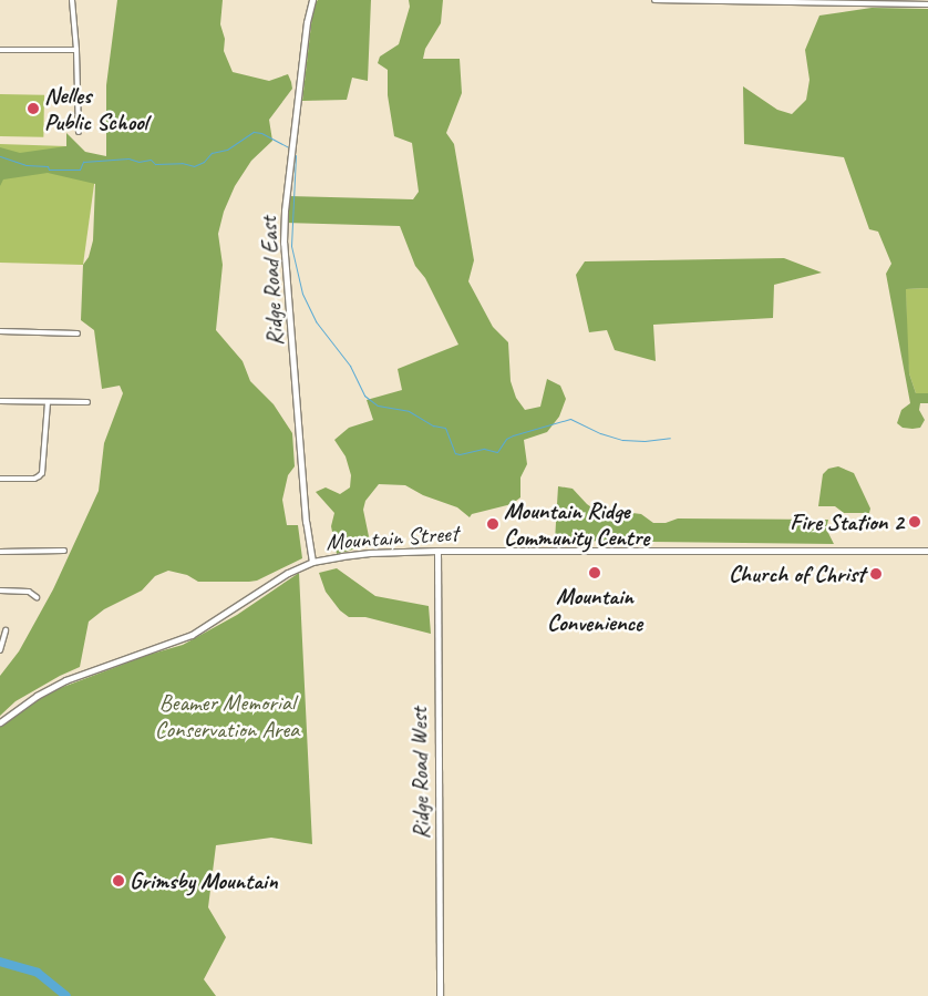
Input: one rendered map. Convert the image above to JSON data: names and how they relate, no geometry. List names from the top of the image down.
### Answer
{
  "streets": {
    "main road": ["Ridge Road East", "Mountain Street", "Ridge Road West"]
  },
  "crossings": [
    ["Ridge Road East", "Mountain Street"],
    ["Mountain Street", "Ridge Road West"]
  ],
  "parks": ["Beamer Memorial Conservation Area"],
  "places": [
    "Nelles Public School",
    "Fire Station 2",
    "Mountain Ridge Community Centre",
    "Mountain Convenience",
    "Church of Christ",
    "Grimsby Mountain"
  ]
}
